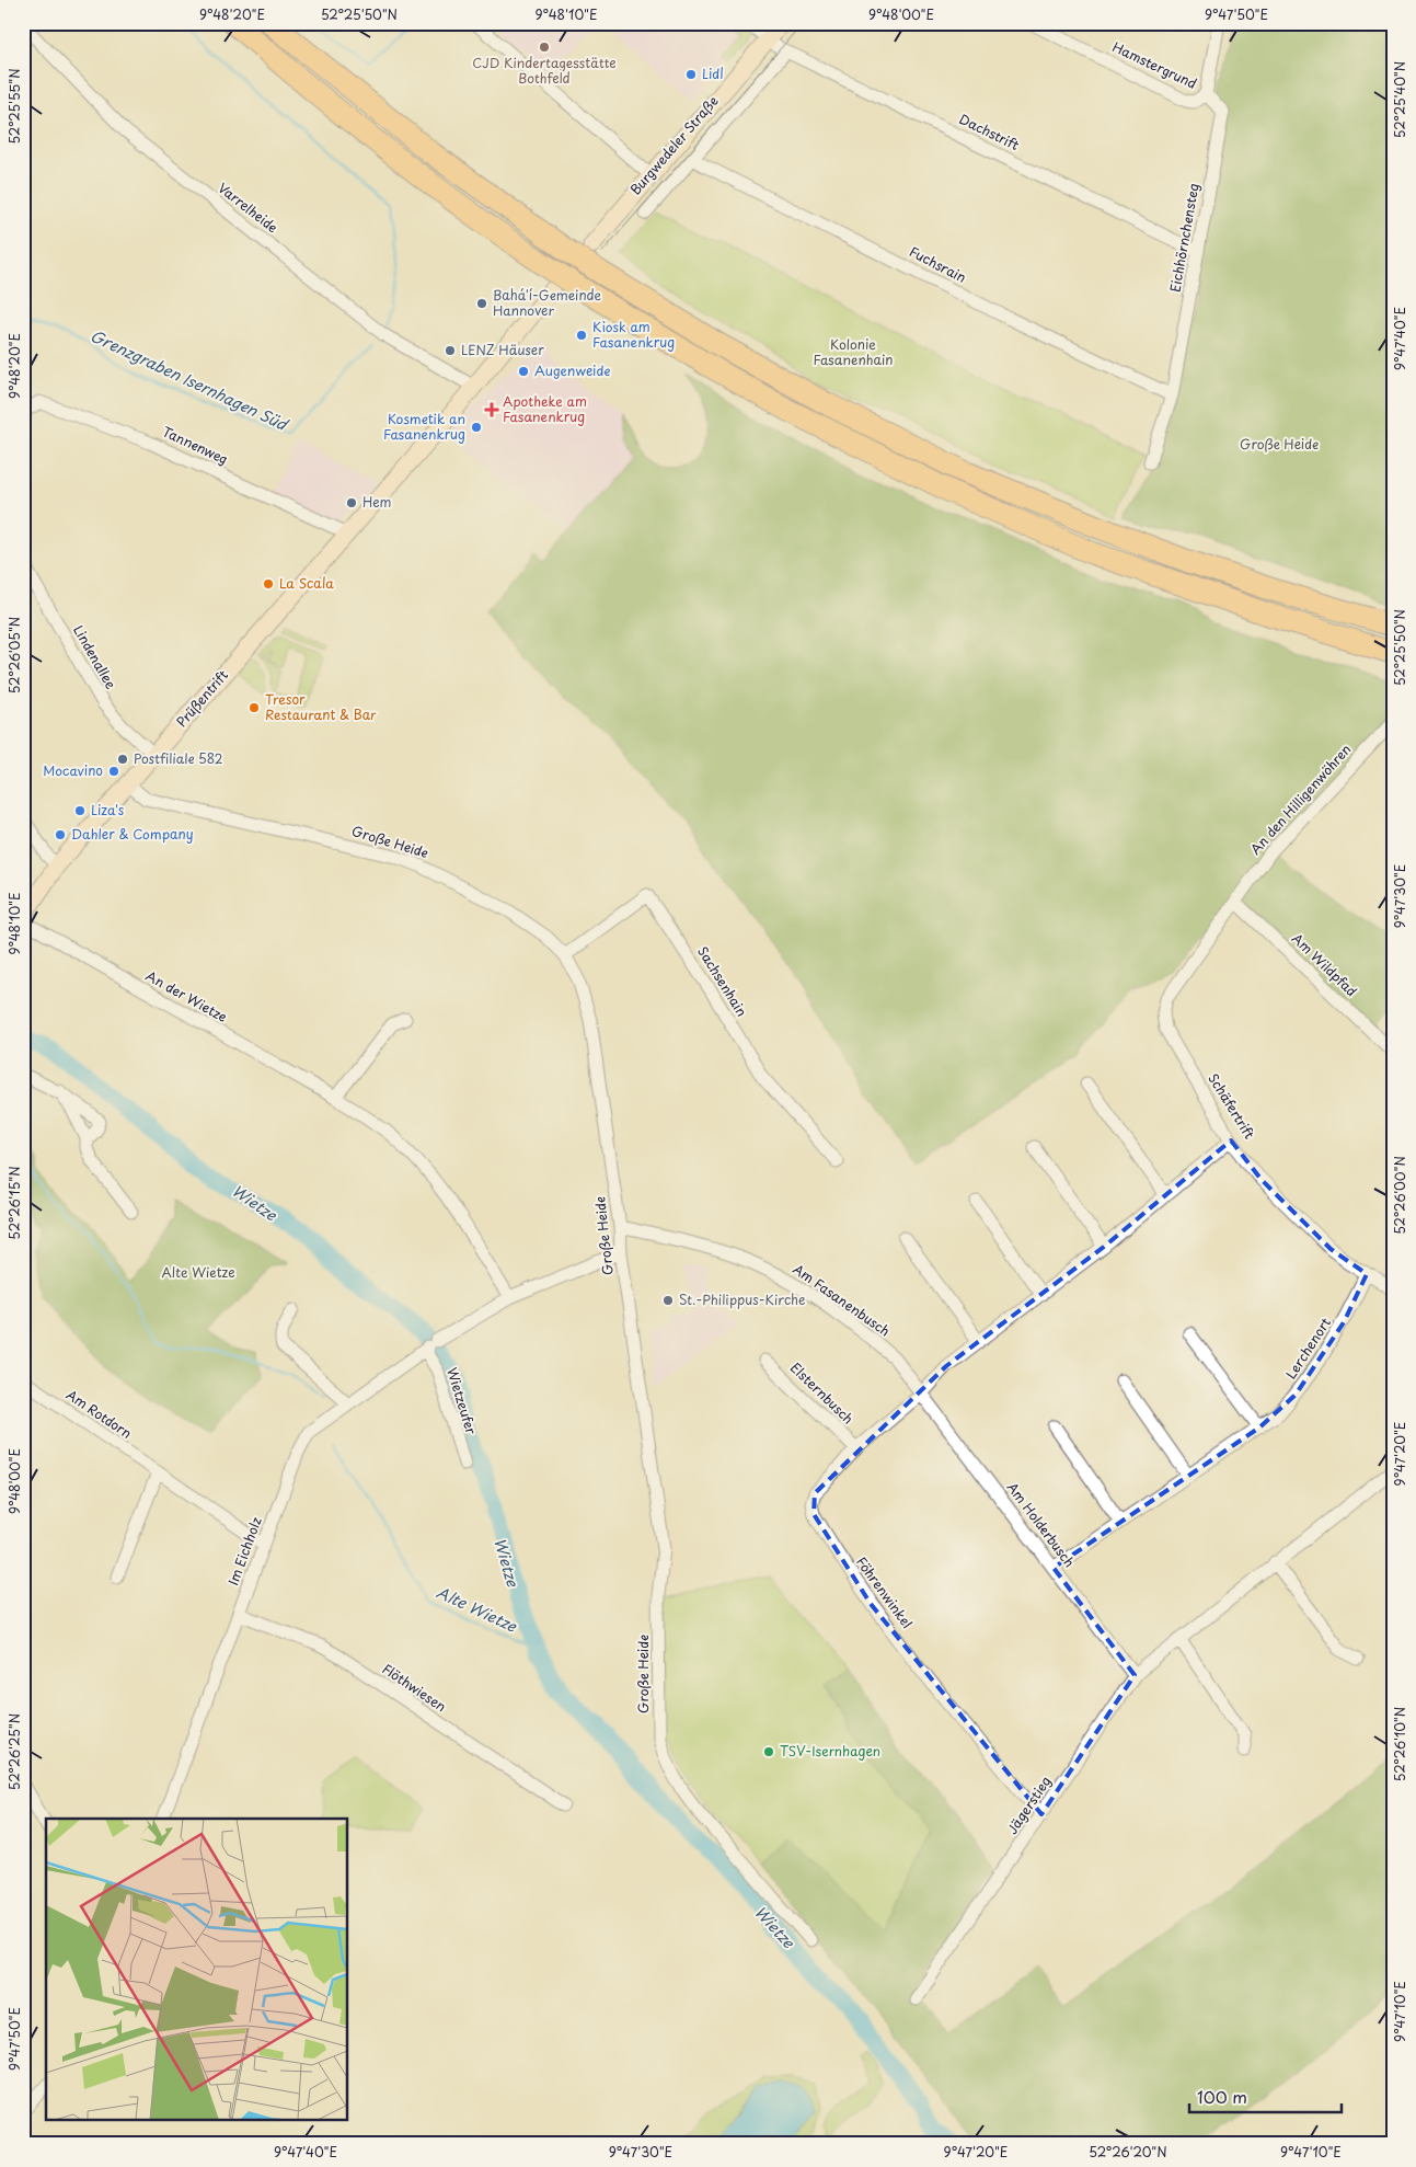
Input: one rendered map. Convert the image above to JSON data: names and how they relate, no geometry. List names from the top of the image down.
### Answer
{
  "streets": {
    "main road": ["Burgwedeler Straße", "Prüßentrift"],
    "street": [
      "Hamstergrund",
      "Dachstrift",
      "Varrelheide",
      "Eichhörnchensteg",
      "Fuchsrain",
      "Tannenweg",
      "Lindenallee",
      "An den Hilligenwöhren",
      "Große Heide",
      "Am Wildpfad",
      "Sachsenhain",
      "An der Wietze",
      "Schäfertrift",
      "Am Fasanenbusch",
      "Lerchenort",
      "Elsternbusch",
      "Wietzeufer",
      "Am Rotdorn",
      "Am Holderbusch",
      "Im Eichholz",
      "Föhrenwinkel",
      "Flöthwiesen",
      "Jägerstieg"
    ]
  },
  "crossings": [
    ["Hamstergrund", "Eichhörnchensteg"],
    ["Dachstrift", "Burgwedeler Straße"],
    ["Dachstrift", "Eichhörnchensteg"],
    ["Burgwedeler Straße", "Fuchsrain"],
    ["Varrelheide", "Prüßentrift"],
    ["Eichhörnchensteg", "Fuchsrain"],
    ["Tannenweg", "Prüßentrift"],
    ["Lindenallee", "Prüßentrift"],
    ["Prüßentrift", "Große Heide"],
    ["An den Hilligenwöhren", "Am Wildpfad"],
    ["An den Hilligenwöhren", "Schäfertrift"],
    ["Große Heide", "Sachsenhain"],
    ["Große Heide", "Am Fasanenbusch"],
    ["Große Heide", "Im Eichholz"],
    ["Am Wildpfad", "Schäfertrift"],
    ["An der Wietze", "Im Eichholz"],
    ["Schäfertrift", "Lerchenort"],
    ["Am Fasanenbusch", "Am Holderbusch"],
    ["Am Fasanenbusch", "Föhrenwinkel"],
    ["Lerchenort", "Am Holderbusch"],
    ["Elsternbusch", "Föhrenwinkel"],
    ["Wietzeufer", "Im Eichholz"],
    ["Am Rotdorn", "Im Eichholz"],
    ["Am Holderbusch", "Föhrenwinkel"],
    ["Am Holderbusch", "Jägerstieg"],
    ["Im Eichholz", "Flöthwiesen"],
    ["Föhrenwinkel", "Jägerstieg"]
  ],
  "water": ["Grenzgraben Isernhagen Süd", "Wietze", "Alte Wietze"],
  "parks": ["Kolonie Fasanenhain", "Große Heide", "Alte Wietze"],
  "places": {
    "other": [
      "CJD Kindertagesstätte Bothfeld",
      "Lidl",
      "Bahá'í-Gemeinde Hannover",
      "Kiosk am Fasanenkrug",
      "LENZ Häuser",
      "Augenweide",
      "Kosmetik an Fasanenkrug",
      "Hem",
      "La Scala",
      "Tresor Restaurant & Bar",
      "Postfiliale 582",
      "Mocavino",
      "Liza's",
      "Dahler & Company",
      "St.-Philippus-Kirche",
      "TSV-Isernhagen"
    ],
    "health": ["Apotheke am Fasanenkrug"]
  },
  "scale_bar": "100 m",
  "coordinates": [
    "9°48'20\"E",
    "52°25'50\"N",
    "9°48'10\"E",
    "9°48'00\"E",
    "9°47'50\"E",
    "52°25'40\"N",
    "52°25'55\"N",
    "9°47'40\"E",
    "52°26'05\"N",
    "9°47'30\"E",
    "52°26'00\"N",
    "52°26'15\"N",
    "9°47'20\"E",
    "52°26'10\"N",
    "52°26'25\"N",
    "9°47'10\"E",
    "52°26'20\"N"
  ]
}
